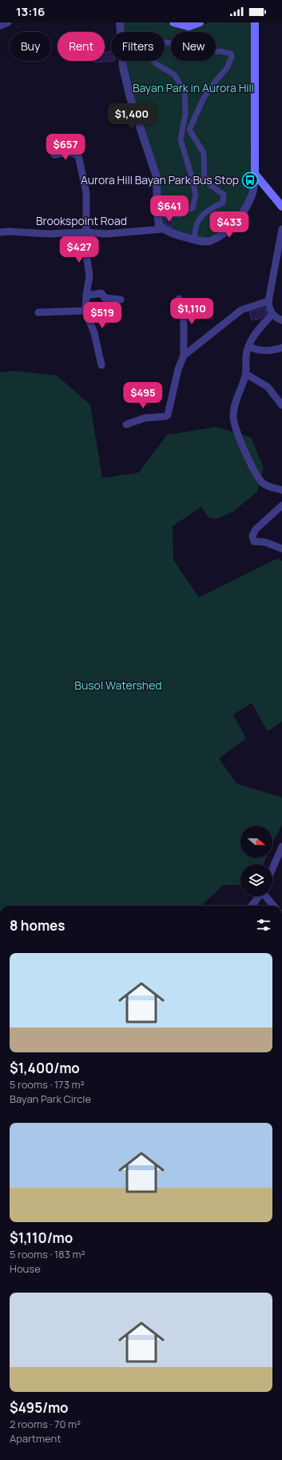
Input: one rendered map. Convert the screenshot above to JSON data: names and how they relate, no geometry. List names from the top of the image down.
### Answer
{
  "streets": {
    "street": ["Brookspoint Road"]
  },
  "parks": ["Bayan Park in Aurora Hill", "Busol Watershed"],
  "places": {
    "bus stop": ["Aurora Hill Bayan Park Bus Stop"]
  },
  "north": "right",
  "page": {
    "status": "13:16",
    "chip": [
      "Buy",
      "Rent",
      "Filters",
      "New"
    ],
    "price": [
      "$1,400",
      "$657",
      "$641",
      "$433",
      "$427",
      "$1,110",
      "$519",
      "$495"
    ],
    "heading": "8 homes",
    "list": [
      {
        "name": "$1,400/mo",
        "note": "5 rooms · 173 m² · Bayan Park Circle"
      },
      {
        "name": "$1,110/mo",
        "note": "5 rooms · 183 m² · House"
      },
      {
        "name": "$495/mo",
        "note": "2 rooms · 70 m² · Apartment"
      }
    ]
  }
}
